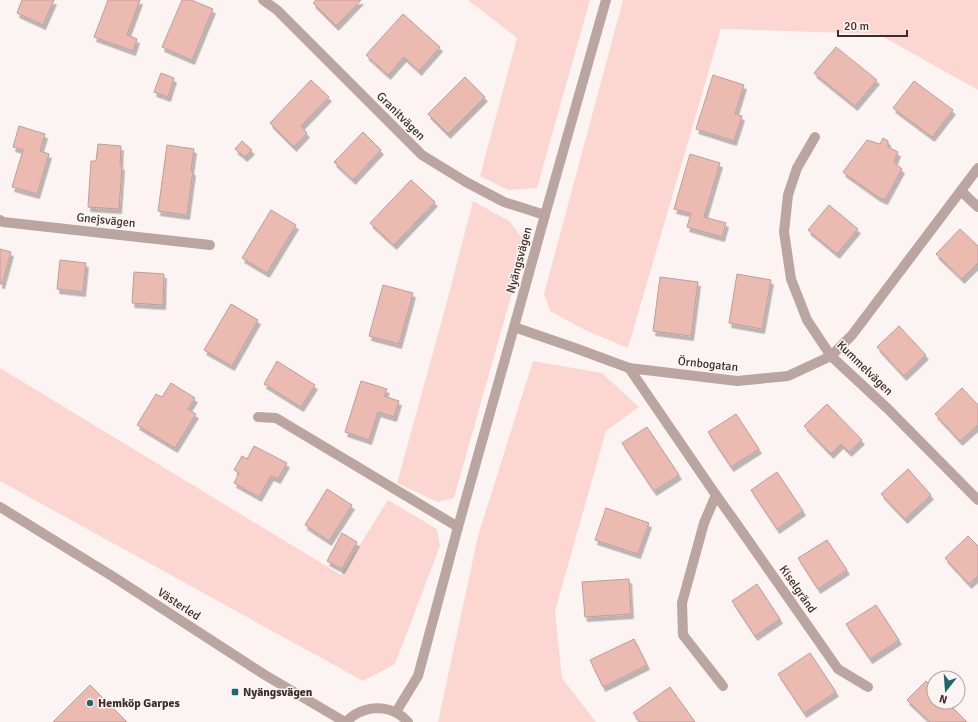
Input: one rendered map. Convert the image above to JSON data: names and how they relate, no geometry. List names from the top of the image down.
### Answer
{
  "streets": {
    "street": [
      "Granitvägen",
      "Gnejsvägen",
      "Nyängsvägen",
      "Örnbogatan",
      "Kummelvägen",
      "Kiselgränd",
      "Västerled"
    ]
  },
  "crossings": [
    ["Granitvägen", "Nyängsvägen"],
    ["Nyängsvägen", "Örnbogatan"],
    ["Örnbogatan", "Kummelvägen"],
    ["Örnbogatan", "Kiselgränd"]
  ],
  "places": {
    "transit": ["Nyängsvägen"],
    "other": ["Hemköp Garpes"]
  },
  "scale_bar": "20 m",
  "north": "bottom"
}
